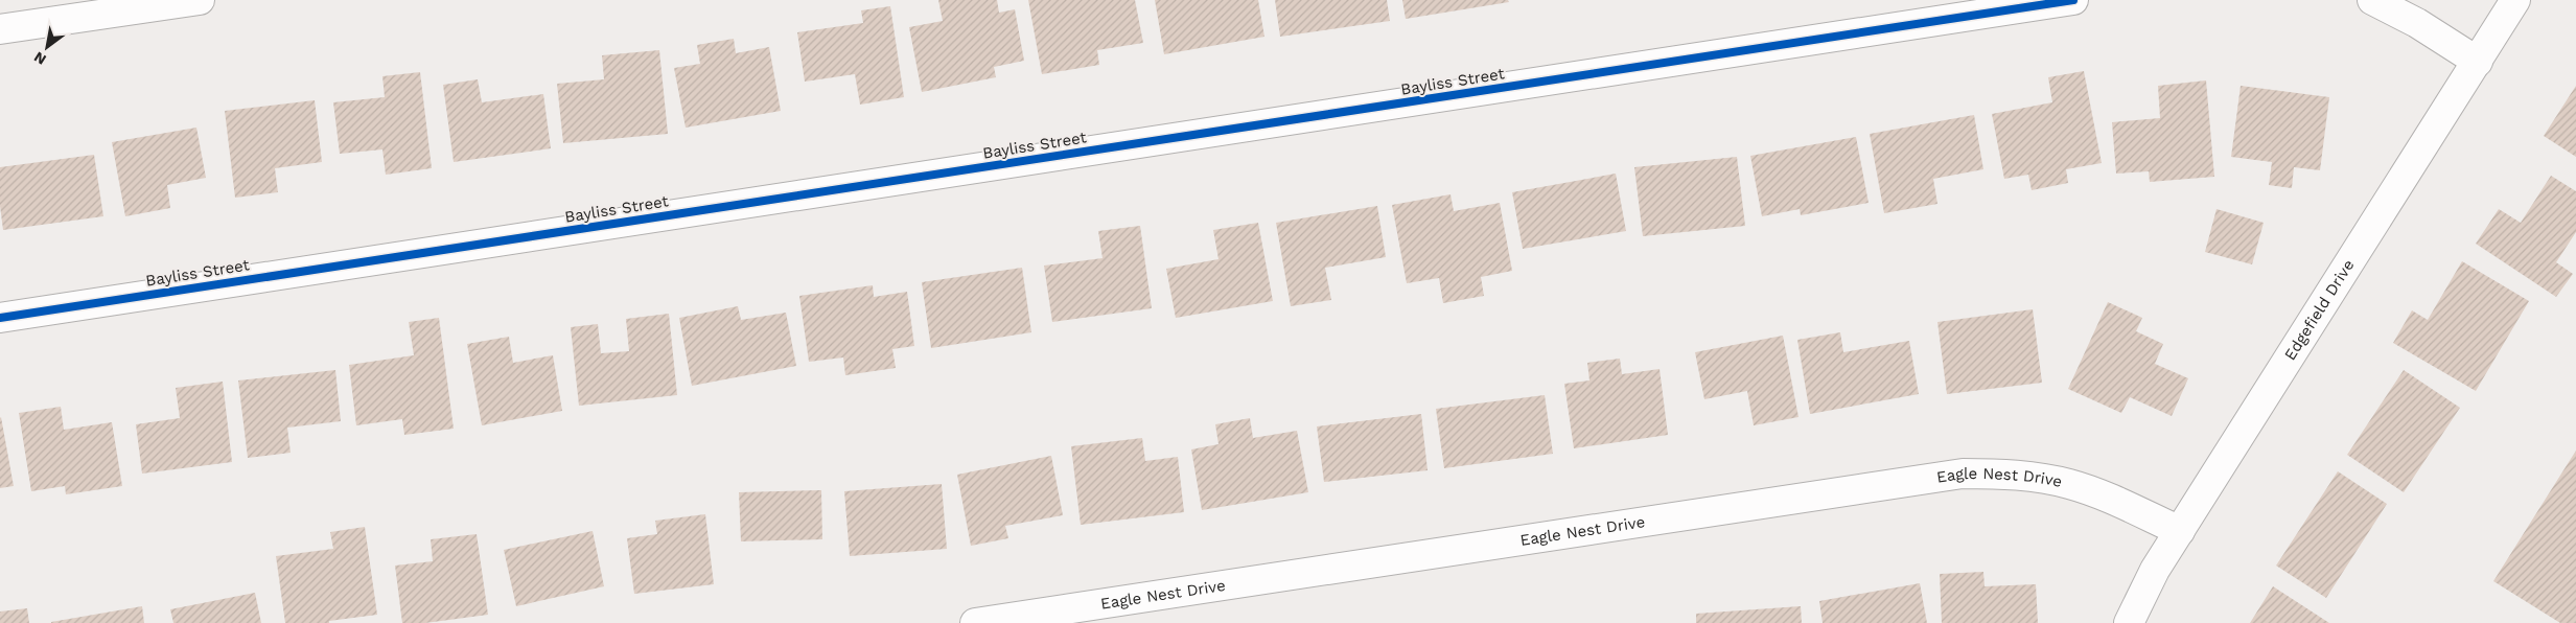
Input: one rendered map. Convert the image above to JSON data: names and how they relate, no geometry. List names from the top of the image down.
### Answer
{
  "streets": {
    "street": ["Bayliss Street", "Edgefield Drive", "Eagle Nest Drive"]
  },
  "crossings": [
    ["Edgefield Drive", "Eagle Nest Drive"]
  ],
  "north": "bottom left"
}
